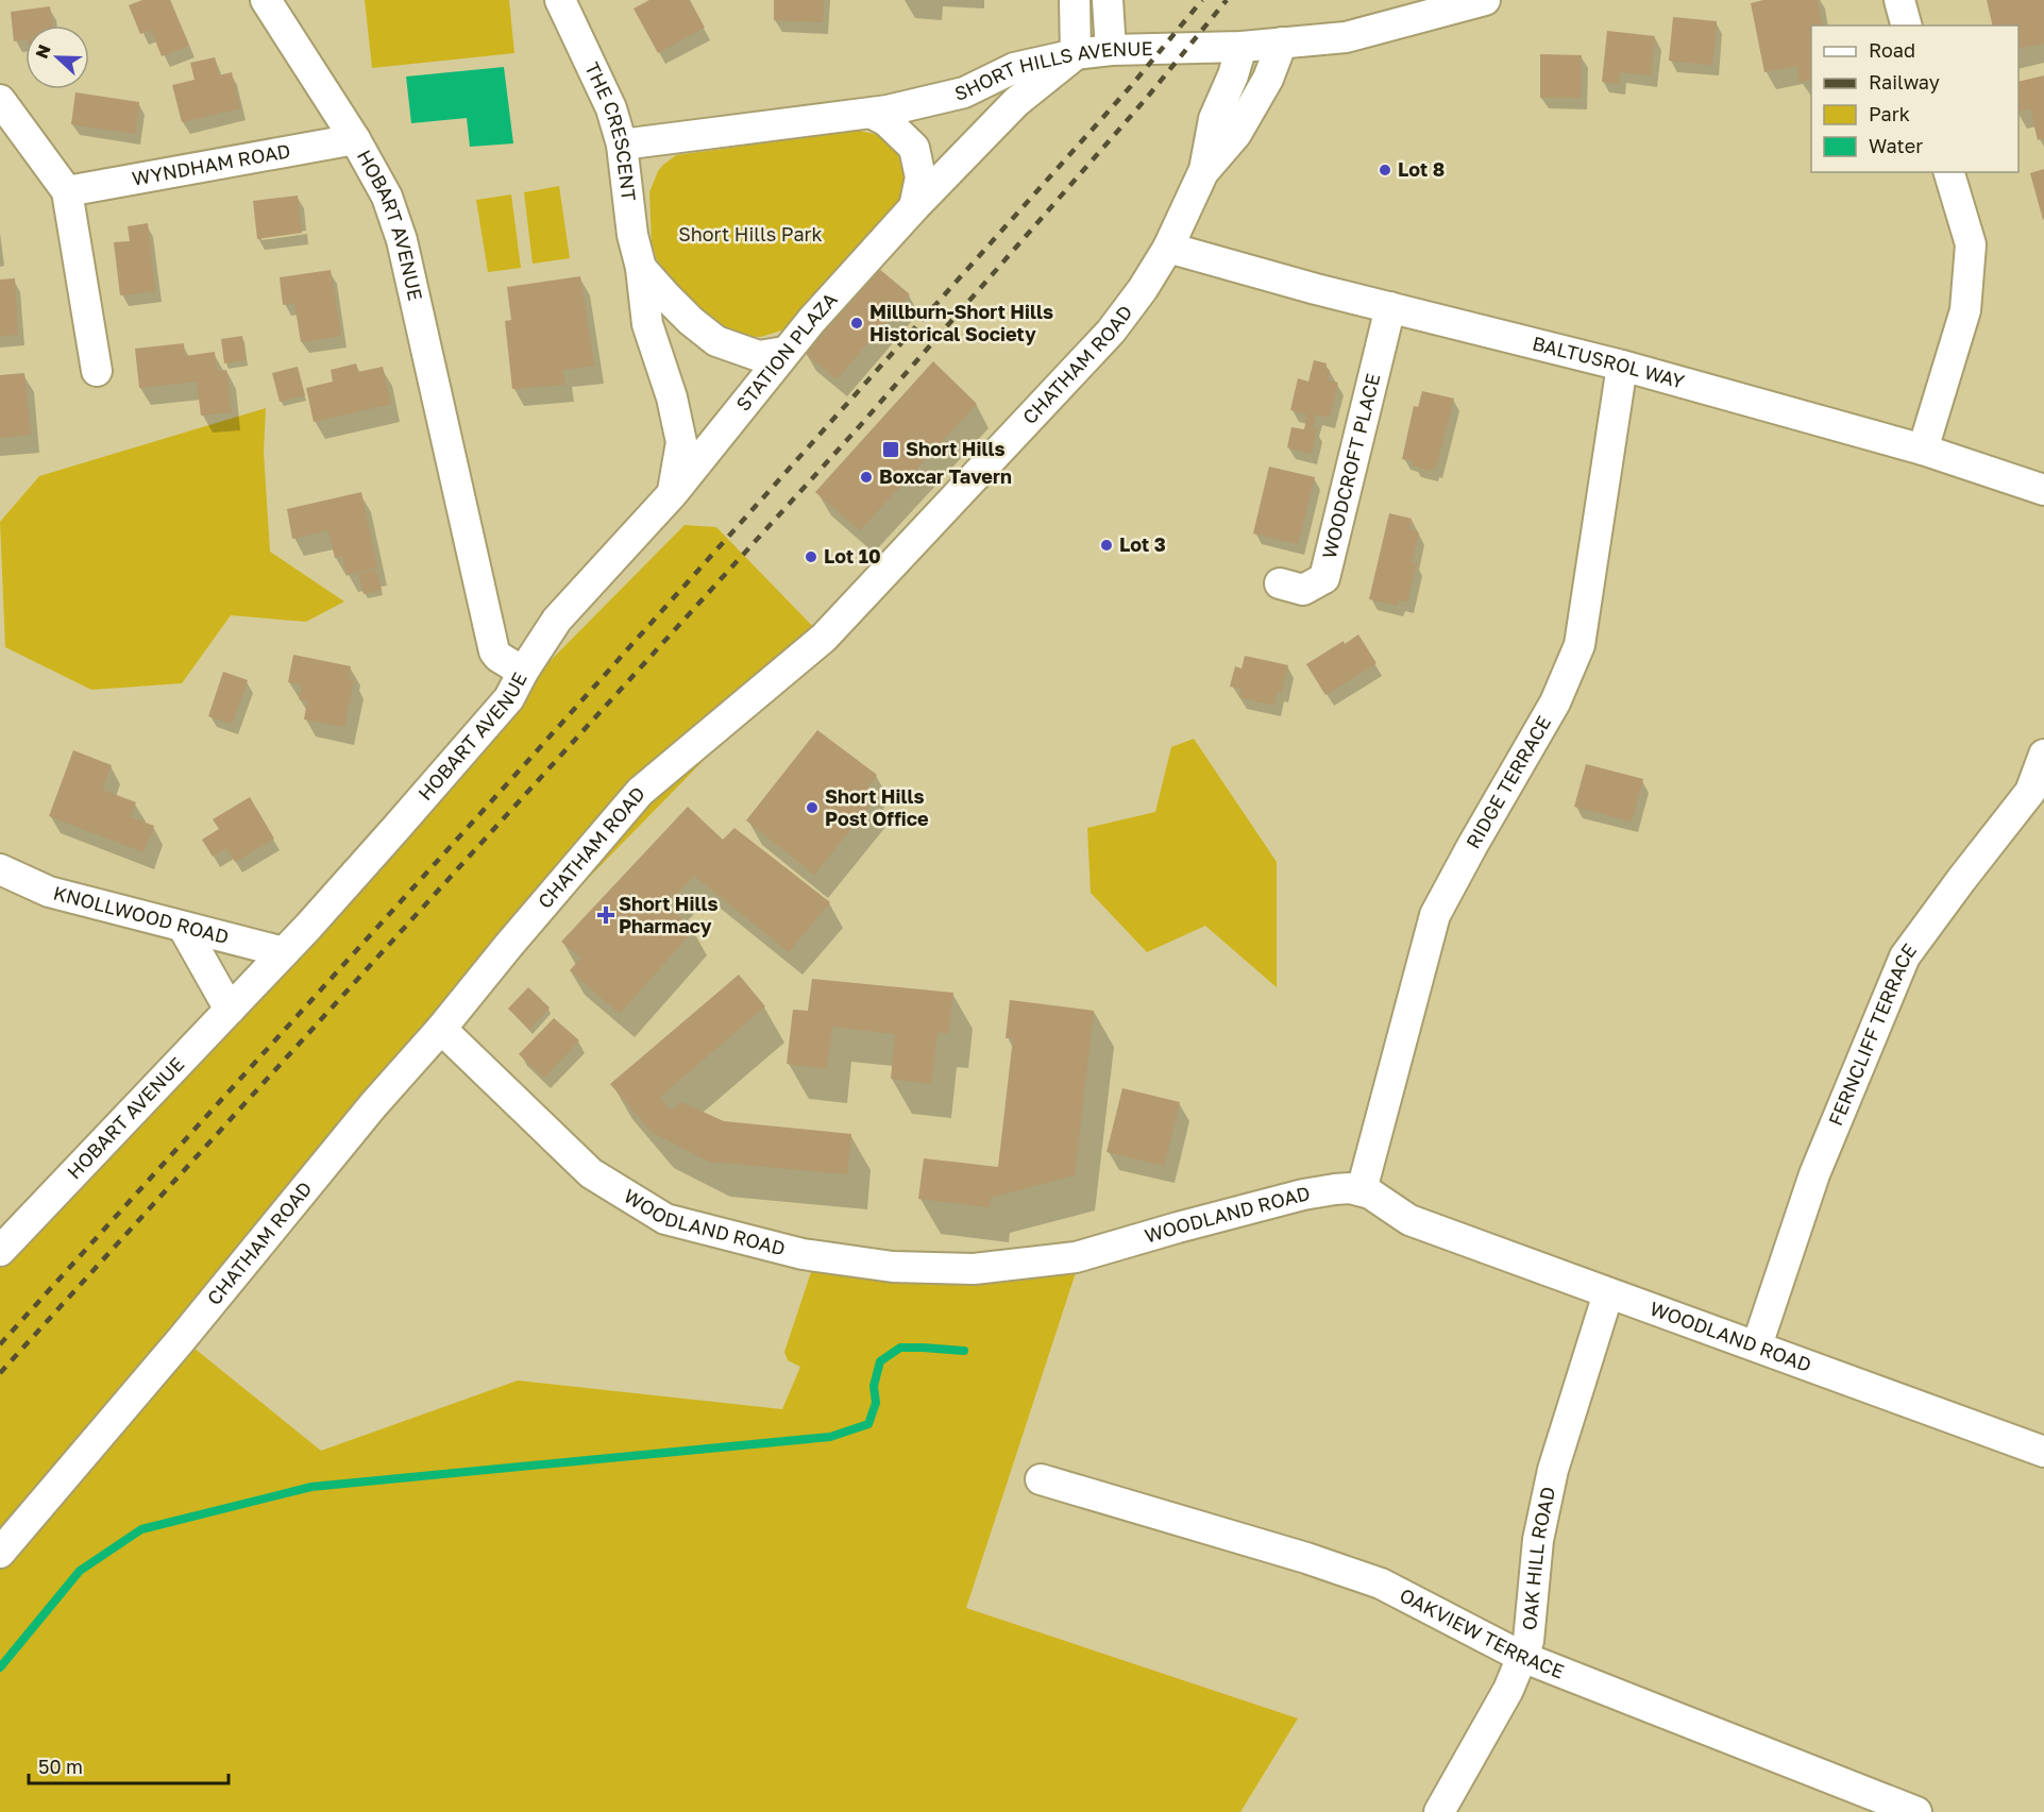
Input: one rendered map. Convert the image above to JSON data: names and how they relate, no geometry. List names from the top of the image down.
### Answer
{
  "streets": {
    "street": [
      "SHORT HILLS AVENUE",
      "THE CRESCENT",
      "WYNDHAM ROAD",
      "HOBART AVENUE",
      "STATION PLAZA",
      "BALTUSROL WAY",
      "CHATHAM ROAD",
      "WOODCROFT PLACE",
      "RIDGE TERRACE",
      "KNOLLWOOD ROAD",
      "FERNCLIFF TERRACE",
      "WOODLAND ROAD",
      "OAK HILL ROAD",
      "OAKVIEW TERRACE"
    ]
  },
  "crossings": [
    ["SHORT HILLS AVENUE", "THE CRESCENT"],
    ["SHORT HILLS AVENUE", "STATION PLAZA"],
    ["SHORT HILLS AVENUE", "CHATHAM ROAD"],
    ["THE CRESCENT", "STATION PLAZA"],
    ["WYNDHAM ROAD", "HOBART AVENUE"],
    ["HOBART AVENUE", "STATION PLAZA"],
    ["HOBART AVENUE", "KNOLLWOOD ROAD"],
    ["BALTUSROL WAY", "CHATHAM ROAD"],
    ["BALTUSROL WAY", "WOODCROFT PLACE"],
    ["BALTUSROL WAY", "RIDGE TERRACE"],
    ["CHATHAM ROAD", "WOODLAND ROAD"],
    ["RIDGE TERRACE", "WOODLAND ROAD"],
    ["FERNCLIFF TERRACE", "WOODLAND ROAD"],
    ["WOODLAND ROAD", "OAK HILL ROAD"],
    ["OAK HILL ROAD", "OAKVIEW TERRACE"]
  ],
  "parks": ["Short Hills Park"],
  "places": {
    "other": [
      "Lot 8",
      "Millburn-Short Hills Historical Society",
      "Boxcar Tavern",
      "Lot 3",
      "Lot 10",
      "Short Hills Post Office"
    ],
    "transit": ["Short Hills"],
    "health": ["Short Hills Pharmacy"]
  },
  "legend": [
    "Road",
    "Railway",
    "Park",
    "Water"
  ],
  "scale_bar": "50 m",
  "north": "left"
}
